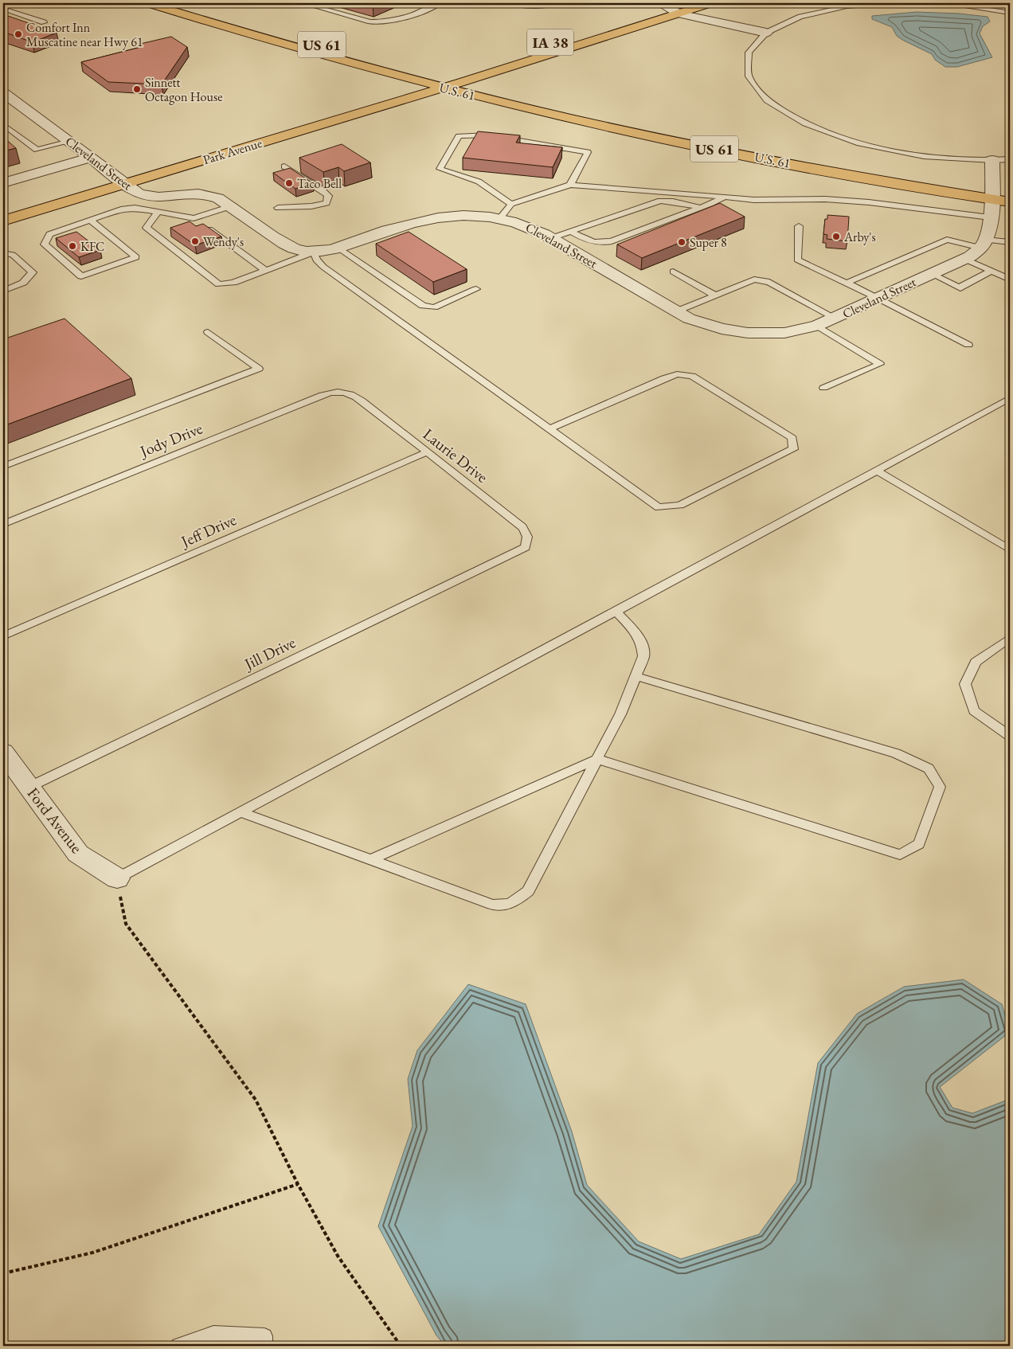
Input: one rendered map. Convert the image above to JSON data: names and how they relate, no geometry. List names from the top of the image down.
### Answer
{
  "streets": {
    "main road": [
      "IA 38",
      "US 61",
      "U.S. 61",
      "Park Avenue"
    ],
    "street": ["Cleveland Street", "Ford Avenue"],
    "lane": [
      "Jody Drive",
      "Laurie Drive",
      "Jeff Drive",
      "Jill Drive"
    ]
  },
  "crossings": [
    ["IA 38", "U.S. 61"],
    ["IA 38", "Park Avenue"],
    ["US 61", "U.S. 61"],
    ["US 61", "Park Avenue"],
    ["U.S. 61", "Park Avenue"],
    ["Park Avenue", "Cleveland Street"],
    ["Jody Drive", "Laurie Drive"],
    ["Laurie Drive", "Jeff Drive"],
    ["Laurie Drive", "Jill Drive"],
    ["Jill Drive", "Ford Avenue"]
  ],
  "places": [
    "Comfort Inn Muscatine near Hwy 61",
    "Sinnett Octagon House",
    "Taco Bell",
    "Arby's",
    "Wendy's",
    "Super 8",
    "KFC"
  ]
}
